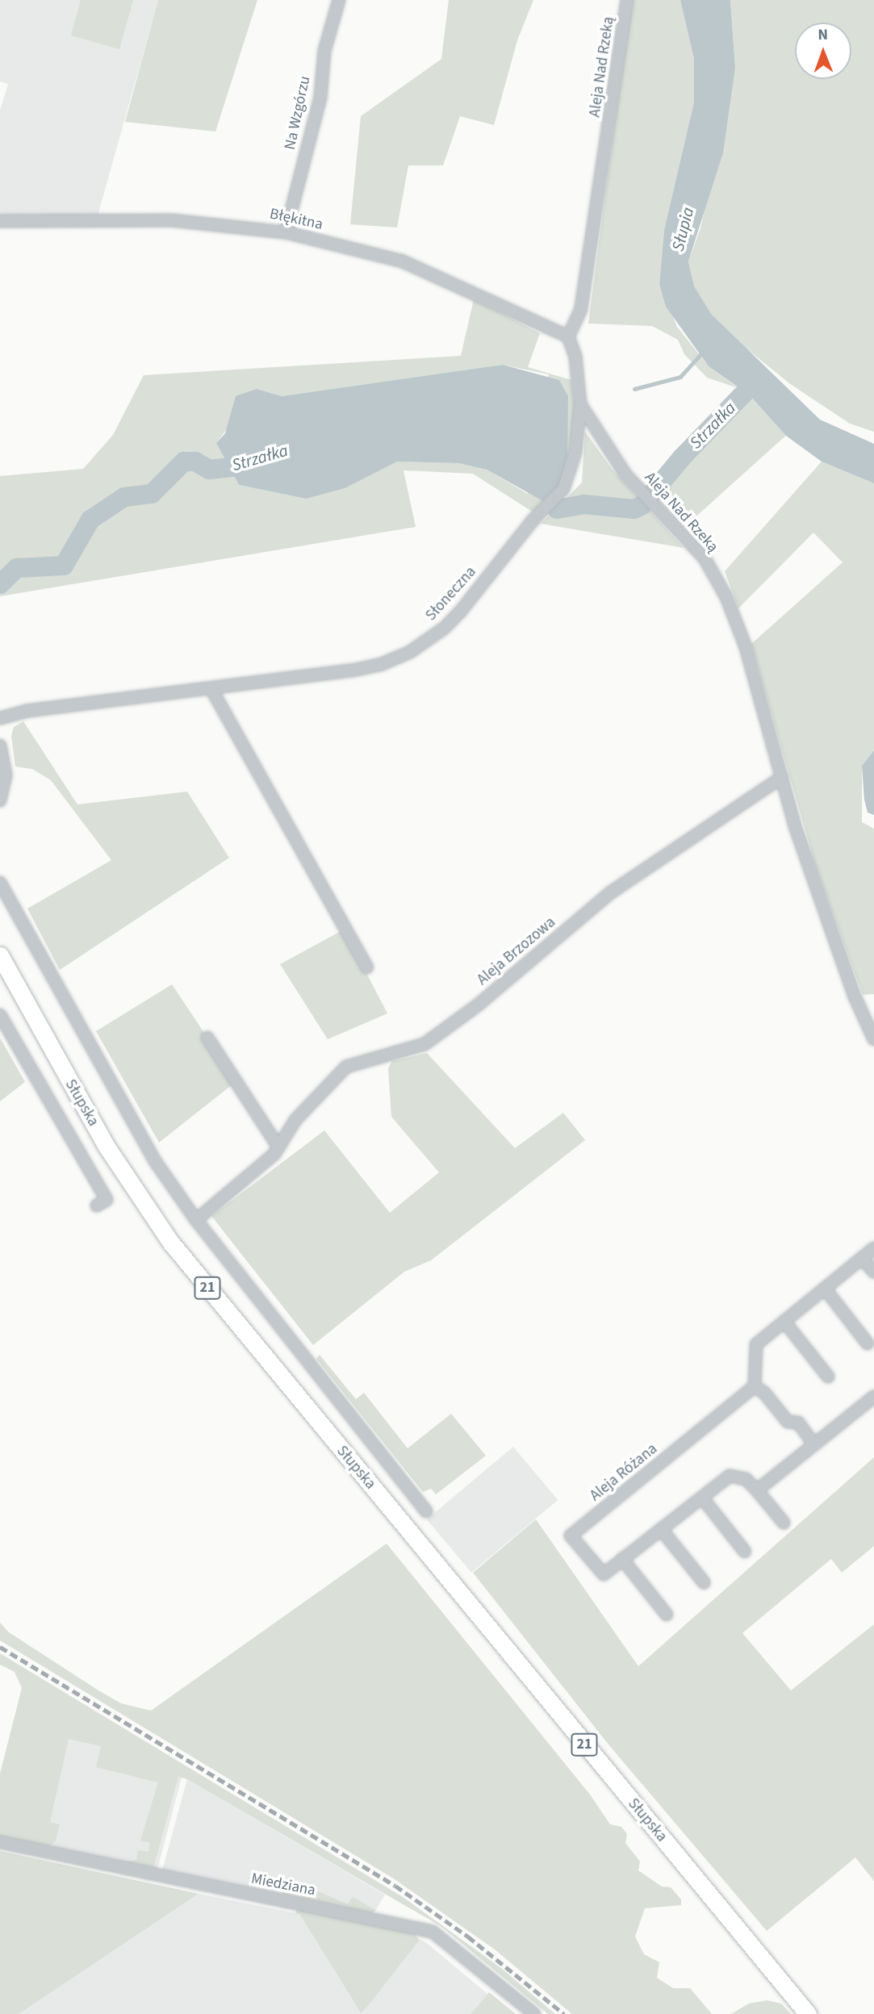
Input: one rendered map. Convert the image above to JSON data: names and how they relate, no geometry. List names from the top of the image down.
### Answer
{
  "streets": {
    "main road": ["Słupska", "21"],
    "street": [
      "Aleja Nad Rzeką",
      "Na Wzgórzu",
      "Błękitna",
      "Słoneczna",
      "Aleja Brzozowa",
      "Aleja Różana",
      "Miedziana"
    ]
  },
  "crossings": [
    ["Aleja Nad Rzeką", "Błękitna"],
    ["Aleja Nad Rzeką", "Słoneczna"],
    ["Aleja Nad Rzeką", "Aleja Brzozowa"],
    ["Na Wzgórzu", "Błękitna"]
  ],
  "water": ["Słupia", "Strzałka"],
  "north": "top"
}
